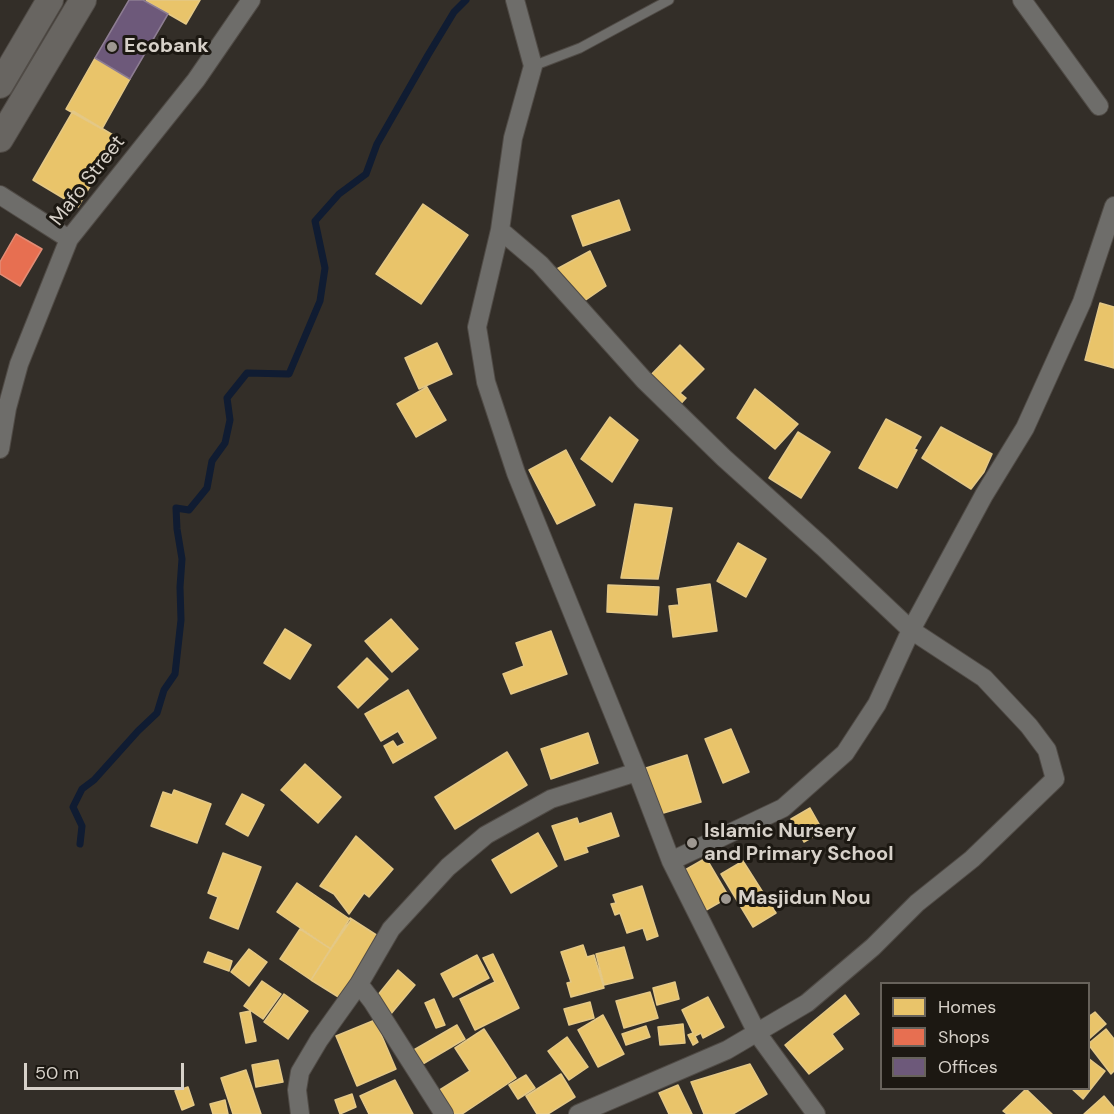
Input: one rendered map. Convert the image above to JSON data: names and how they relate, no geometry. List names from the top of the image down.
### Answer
{
  "streets": {
    "street": ["Mafo Street"]
  },
  "places": ["Ecobank", "Islamic Nursery and Primary School", "Masjidun Nou"],
  "legend": ["Homes", "Shops", "Offices"],
  "scale_bar": "50 m"
}
